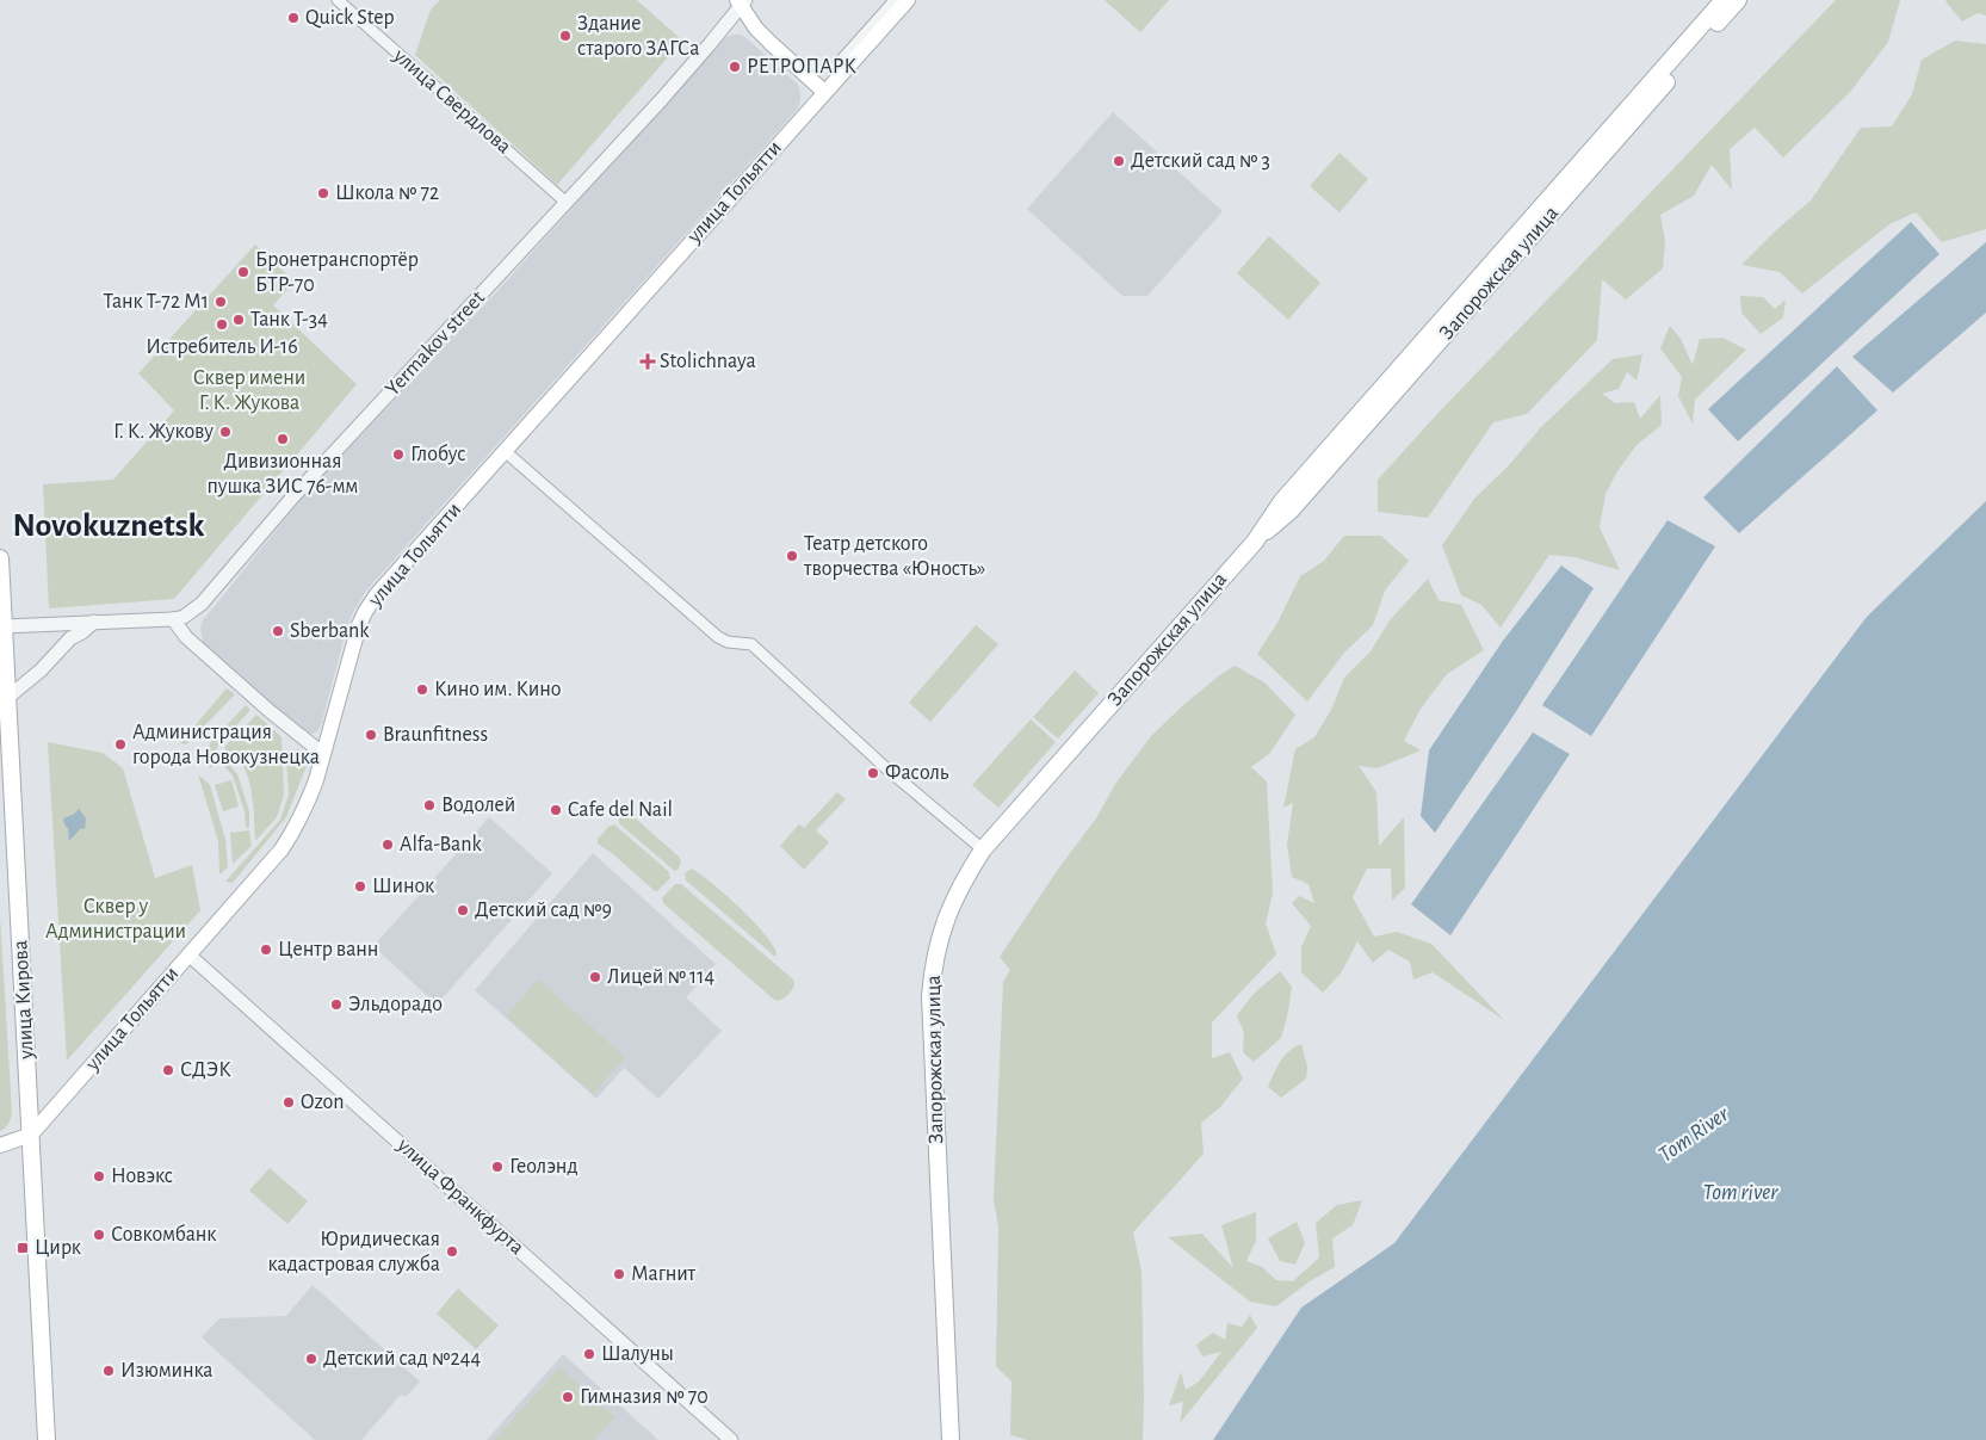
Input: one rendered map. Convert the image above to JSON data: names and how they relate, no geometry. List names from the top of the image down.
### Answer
{
  "streets": {
    "main road": ["улица Тольятти", "Запорожская улица", "улица Кирова"],
    "street": ["улица Свердлова", "Yermakov street", "улица Франкфурта"]
  },
  "crossings": [
    ["улица Свердлова", "Yermakov street"],
    ["улица Тольятти", "улица Кирова"],
    ["улица Тольятти", "улица Франкфурта"],
    ["Yermakov street", "улица Кирова"]
  ],
  "districts": ["Novokuznetsk"],
  "water": ["Tom River", "Tom river"],
  "parks": ["Сквер имени Г. К. Жукова", "Сквер у Администрации"],
  "places": {
    "other": [
      "Quick Step",
      "Здание старого ЗАГСа",
      "РЕТРОПАРК",
      "Детский сад № 3",
      "Школа № 72",
      "Бронетранспортёр БТР-70",
      "Танк Т-72 М1",
      "Танк Т-34",
      "Истребитель И-16",
      "Г. К. Жукову",
      "Дивизионная пушка ЗИС 76-мм",
      "Глобус",
      "Театр детского творчества «Юность»",
      "Sberbank",
      "Кино им. Кино",
      "Braunfitness",
      "Администрация города Новокузнецка",
      "Фасоль",
      "Водолей",
      "Cafe del Nail",
      "Alfa-Bank",
      "Шинок",
      "Детский сад №9",
      "Центр ванн",
      "Лицей № 114",
      "Эльдорадо",
      "СДЭК",
      "Ozon",
      "Геолэнд",
      "Новэкс",
      "Совкомбанк",
      "Юридическая кадастровая служба",
      "Магнит",
      "Шалуны",
      "Детский сад №244",
      "Изюминка",
      "Гимназия № 70"
    ],
    "health": ["Stolichnaya"],
    "transit": ["Цирк"]
  }
}
